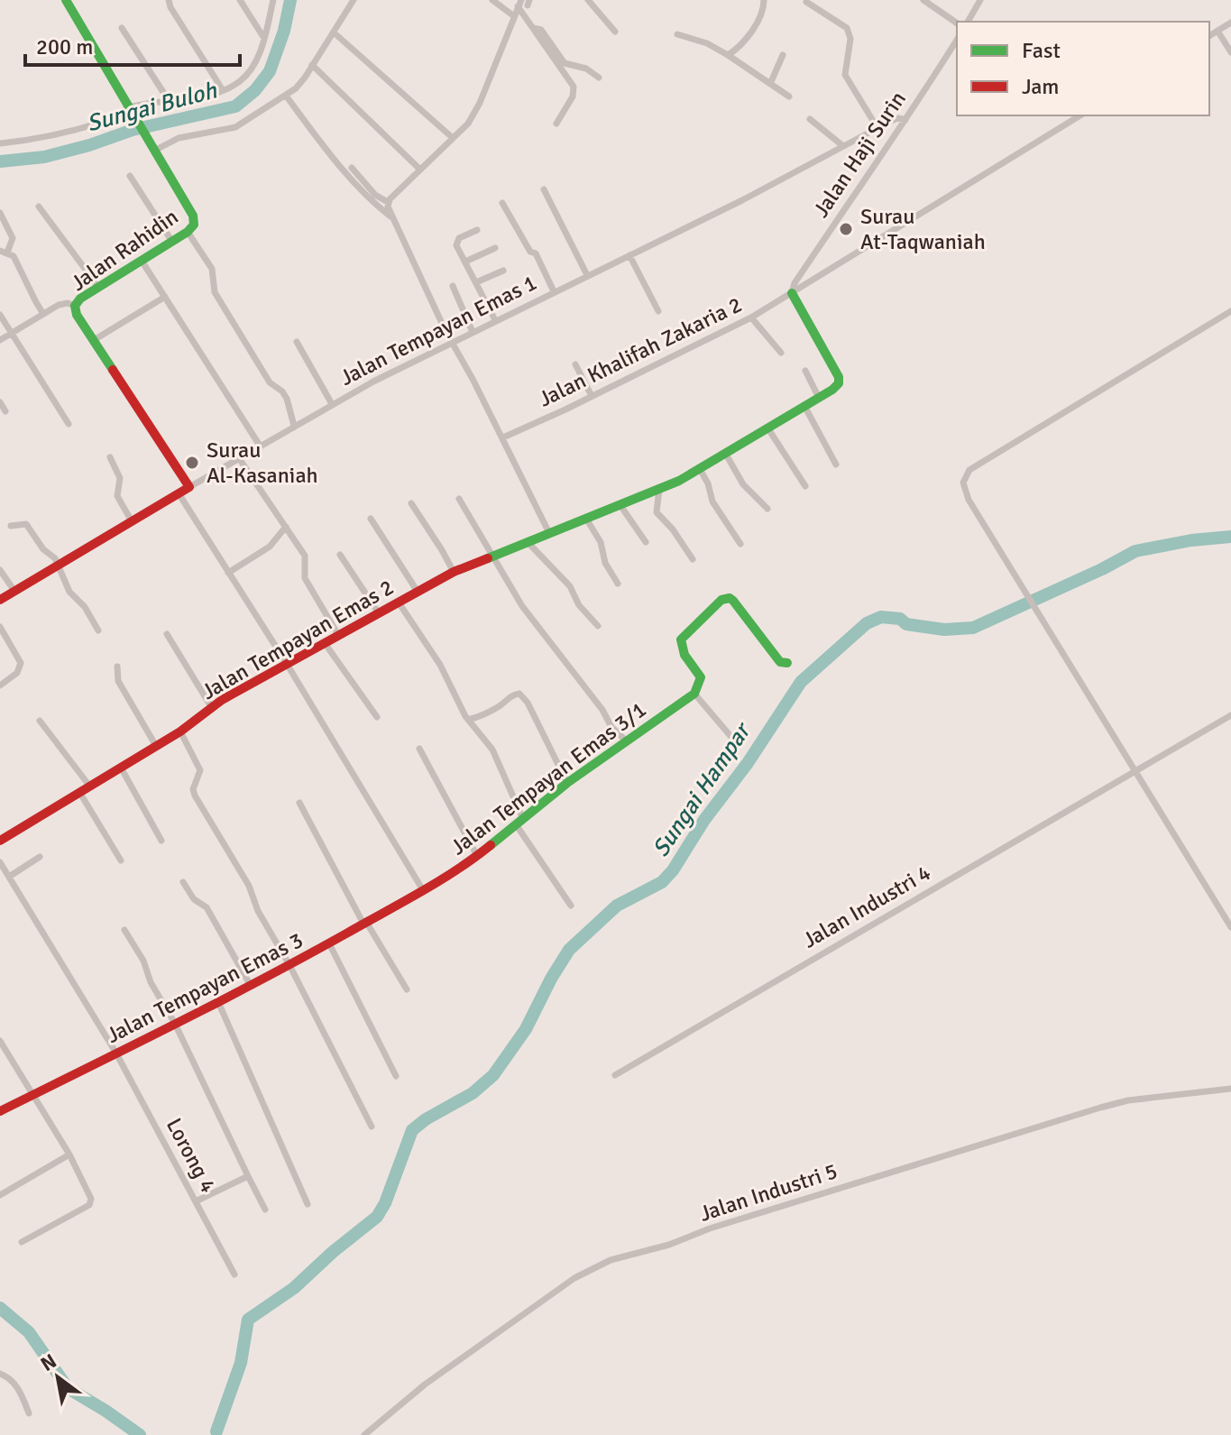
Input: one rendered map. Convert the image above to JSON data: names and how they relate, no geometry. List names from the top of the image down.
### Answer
{
  "streets": {
    "street": [
      "Jalan Haji Surin",
      "Jalan Rahidin",
      "Jalan Tempayan Emas 1",
      "Jalan Khalifah Zakaria 2",
      "Jalan Tempayan Emas 2",
      "Jalan Tempayan Emas 3/1",
      "Jalan Industri 4",
      "Jalan Tempayan Emas 3",
      "Lorong 4",
      "Jalan Industri 5"
    ]
  },
  "crossings": [
    ["Jalan Haji Surin", "Jalan Tempayan Emas 1"],
    ["Jalan Haji Surin", "Jalan Khalifah Zakaria 2"],
    ["Jalan Rahidin", "Jalan Tempayan Emas 1"],
    ["Jalan Tempayan Emas 3/1", "Jalan Tempayan Emas 3"],
    ["Jalan Tempayan Emas 3", "Lorong 4"]
  ],
  "water": ["Sungai Buloh", "Sungai Hampar"],
  "places": ["Surau At-Taqwaniah", "Surau Al-Kasaniah"],
  "legend": ["Fast", "Jam"],
  "scale_bar": "200 m",
  "north": "top left"
}
